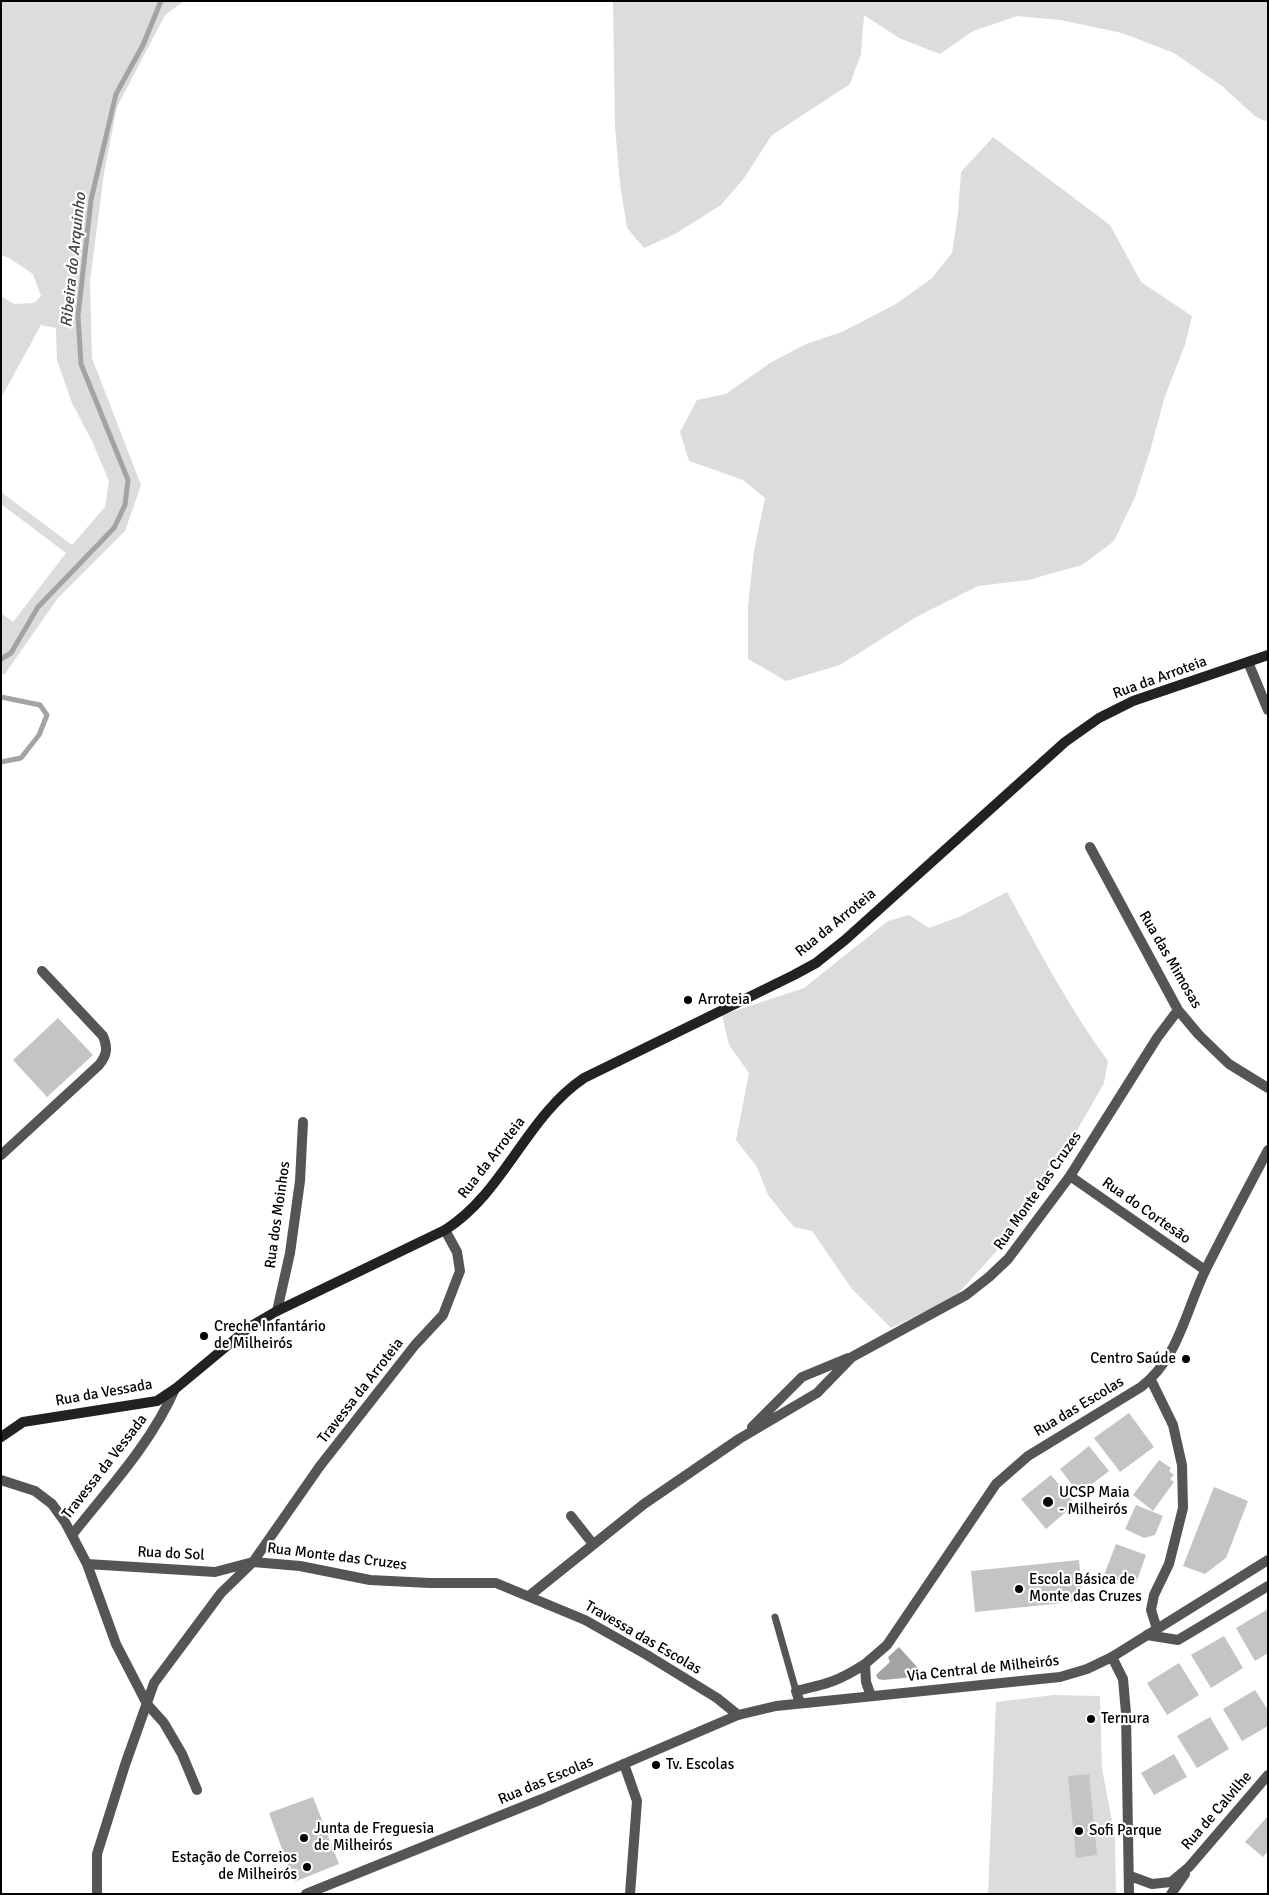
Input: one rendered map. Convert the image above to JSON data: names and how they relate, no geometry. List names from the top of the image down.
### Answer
{
  "streets": {
    "main road": ["Rua da Arroteia", "Rua da Vessada"],
    "street": [
      "Rua das Mimosas",
      "Rua Monte das Cruzes",
      "Rua do Cortesão",
      "Rua dos Moinhos",
      "Travessa da Arroteia",
      "Rua das Escolas",
      "Travessa da Vessada",
      "Rua do Sol",
      "Travessa das Escolas",
      "Via Central de Milheirós",
      "Rua de Calvilhe"
    ]
  },
  "crossings": [
    ["Rua da Arroteia", "Rua dos Moinhos"],
    ["Rua da Arroteia", "Travessa da Arroteia"],
    ["Rua da Arroteia", "Rua da Vessada"],
    ["Rua das Mimosas", "Rua Monte das Cruzes"],
    ["Rua Monte das Cruzes", "Rua do Cortesão"],
    ["Rua Monte das Cruzes", "Travessa da Arroteia"],
    ["Rua Monte das Cruzes", "Rua do Sol"],
    ["Rua Monte das Cruzes", "Travessa das Escolas"],
    ["Rua do Cortesão", "Rua das Escolas"],
    ["Rua dos Moinhos", "Rua da Vessada"],
    ["Travessa da Arroteia", "Rua do Sol"],
    ["Rua da Vessada", "Travessa da Vessada"],
    ["Rua das Escolas", "Travessa das Escolas"],
    ["Rua das Escolas", "Via Central de Milheirós"]
  ],
  "water": ["Ribeira do Arquinho"],
  "places": [
    "Arroteia",
    "Creche Infantário de Milheirós",
    "Centro Saúde",
    "UCSP Maia - Milheirós",
    "Escola Básica de Monte das Cruzes",
    "Ternura",
    "Tv. Escolas",
    "Sofi Parque",
    "Junta de Freguesia de Milheirós",
    "Estação de Correios de Milheirós"
  ]
}
